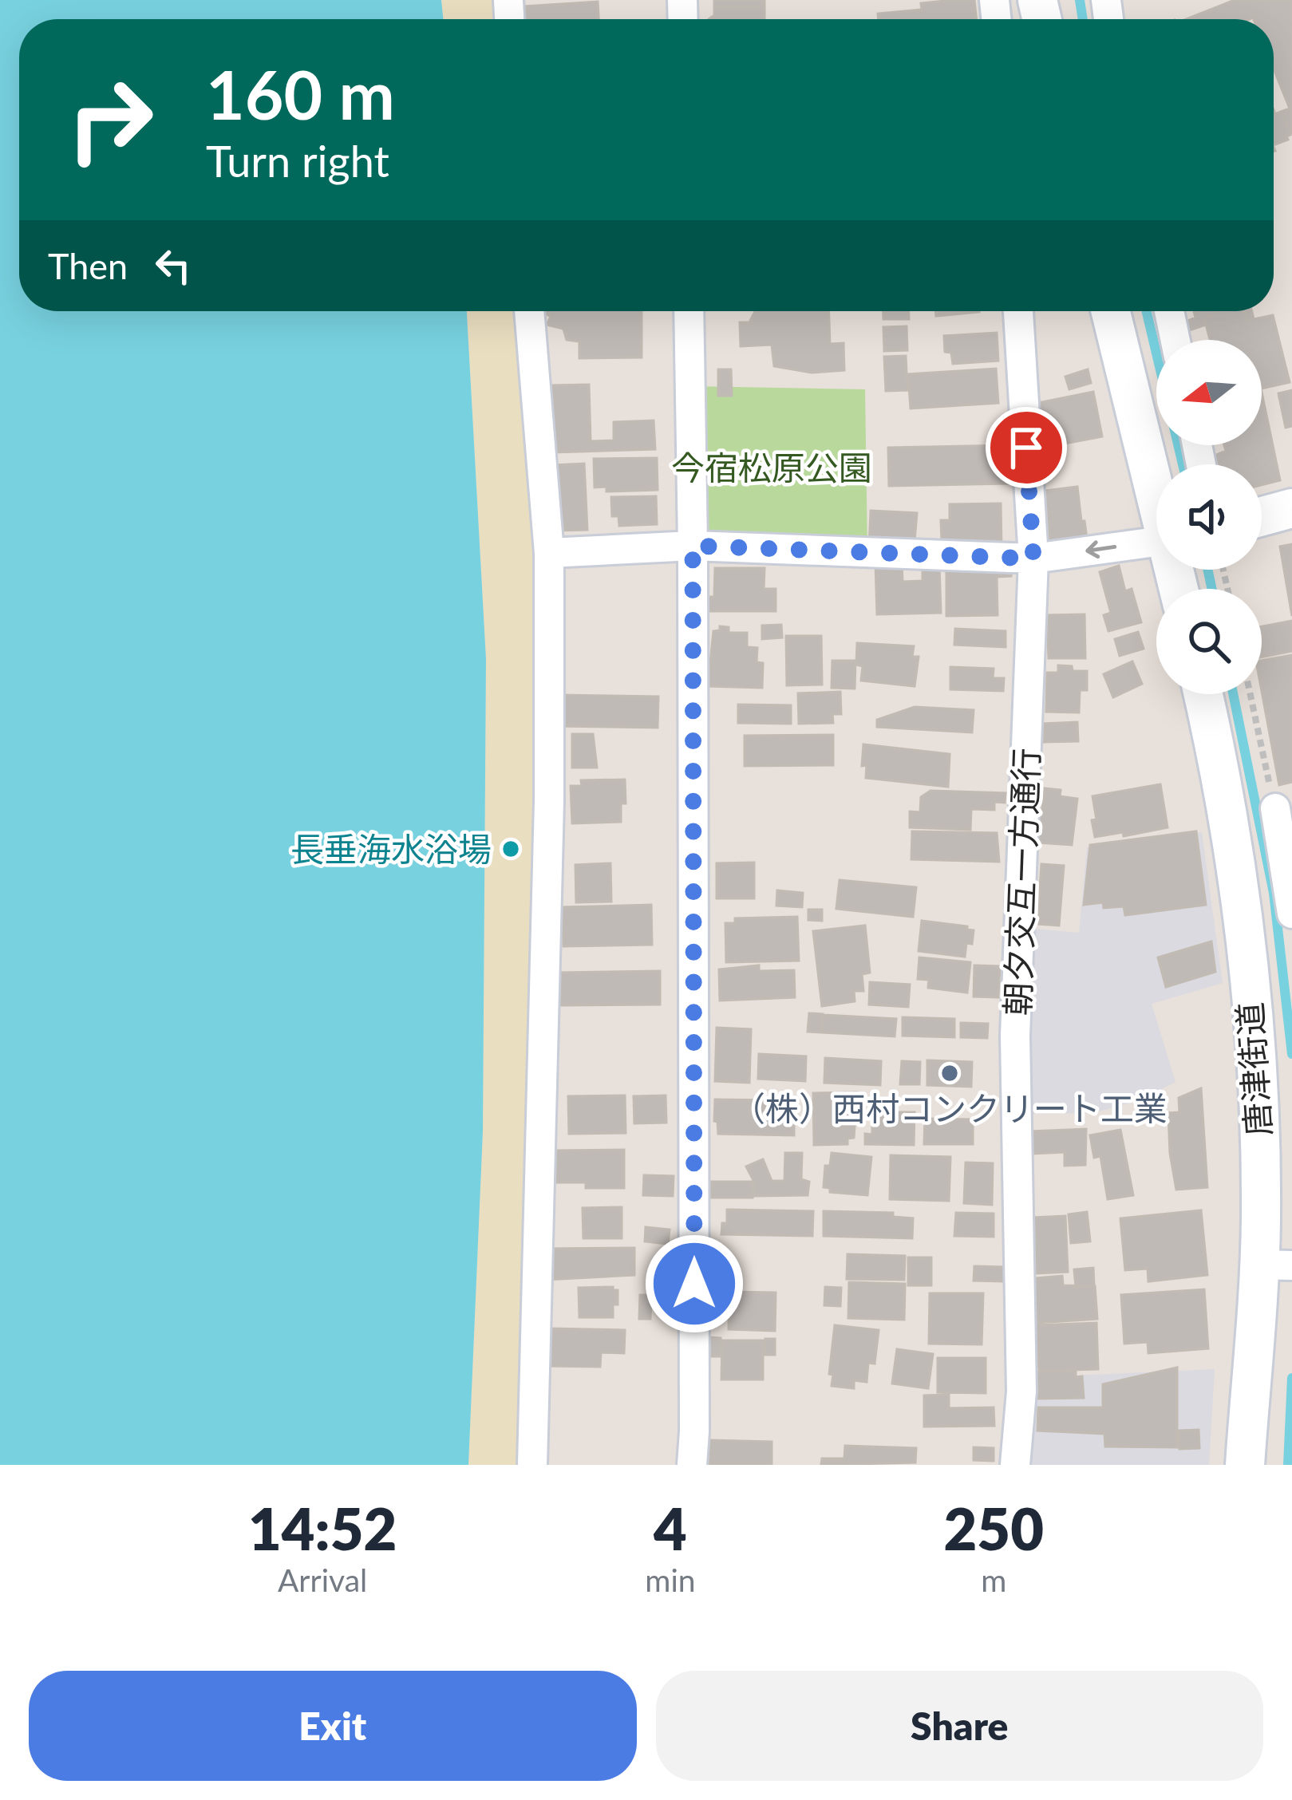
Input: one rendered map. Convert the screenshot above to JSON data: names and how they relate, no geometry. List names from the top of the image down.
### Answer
{
  "streets": {
    "street": ["朝夕交互一方通行", "唐津街道"]
  },
  "parks": ["今宿松原公園"],
  "places": ["長垂海水浴場", "（株）西村コンクリート工業"],
  "north": "left",
  "page": {
    "turn": ["160 m", "Turn right"],
    "then": "Then",
    "eta": [
      "14:52",
      "Arrival",
      "4",
      "min",
      "250",
      "m"
    ],
    "buttons": ["Exit", "Share"]
  }
}
